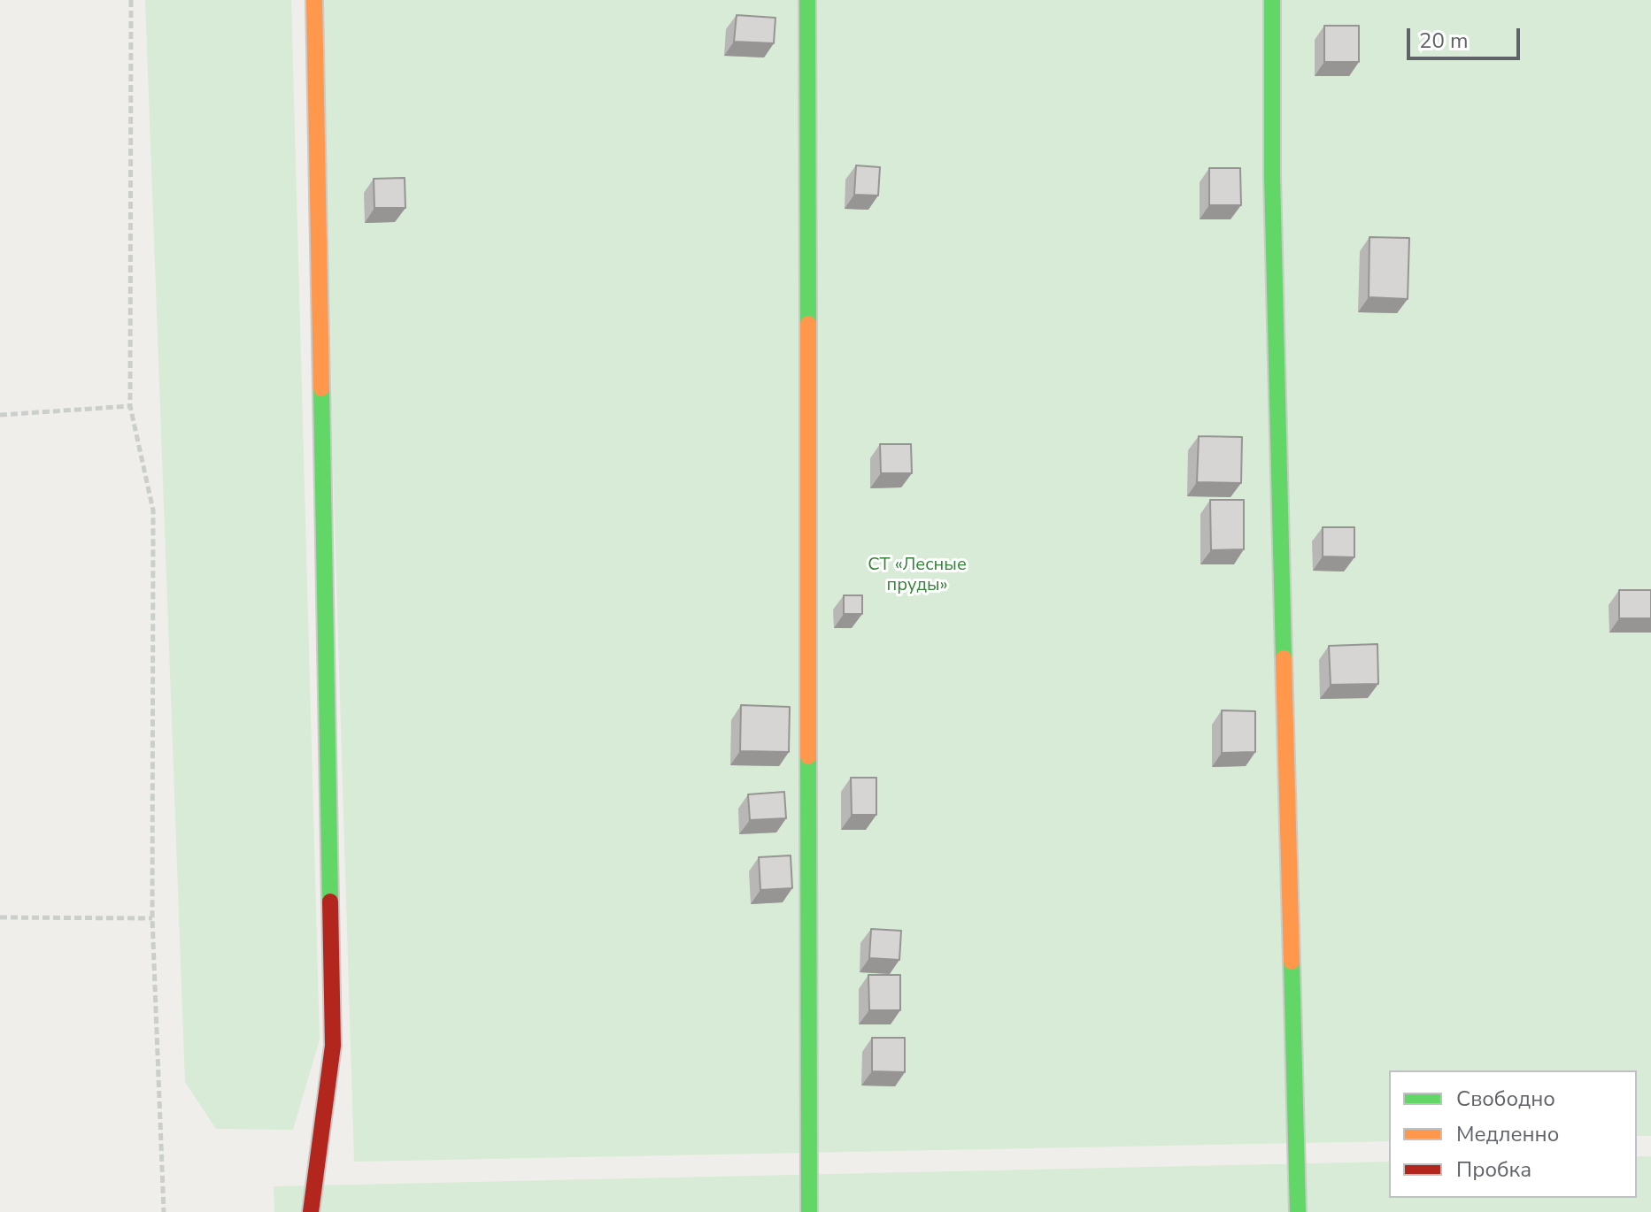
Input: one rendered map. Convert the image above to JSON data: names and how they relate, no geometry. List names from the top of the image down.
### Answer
{
  "parks": ["СТ «Лесные пруды»"],
  "legend": ["Свободно", "Медленно", "Пробка"],
  "scale_bar": "20 m"
}
